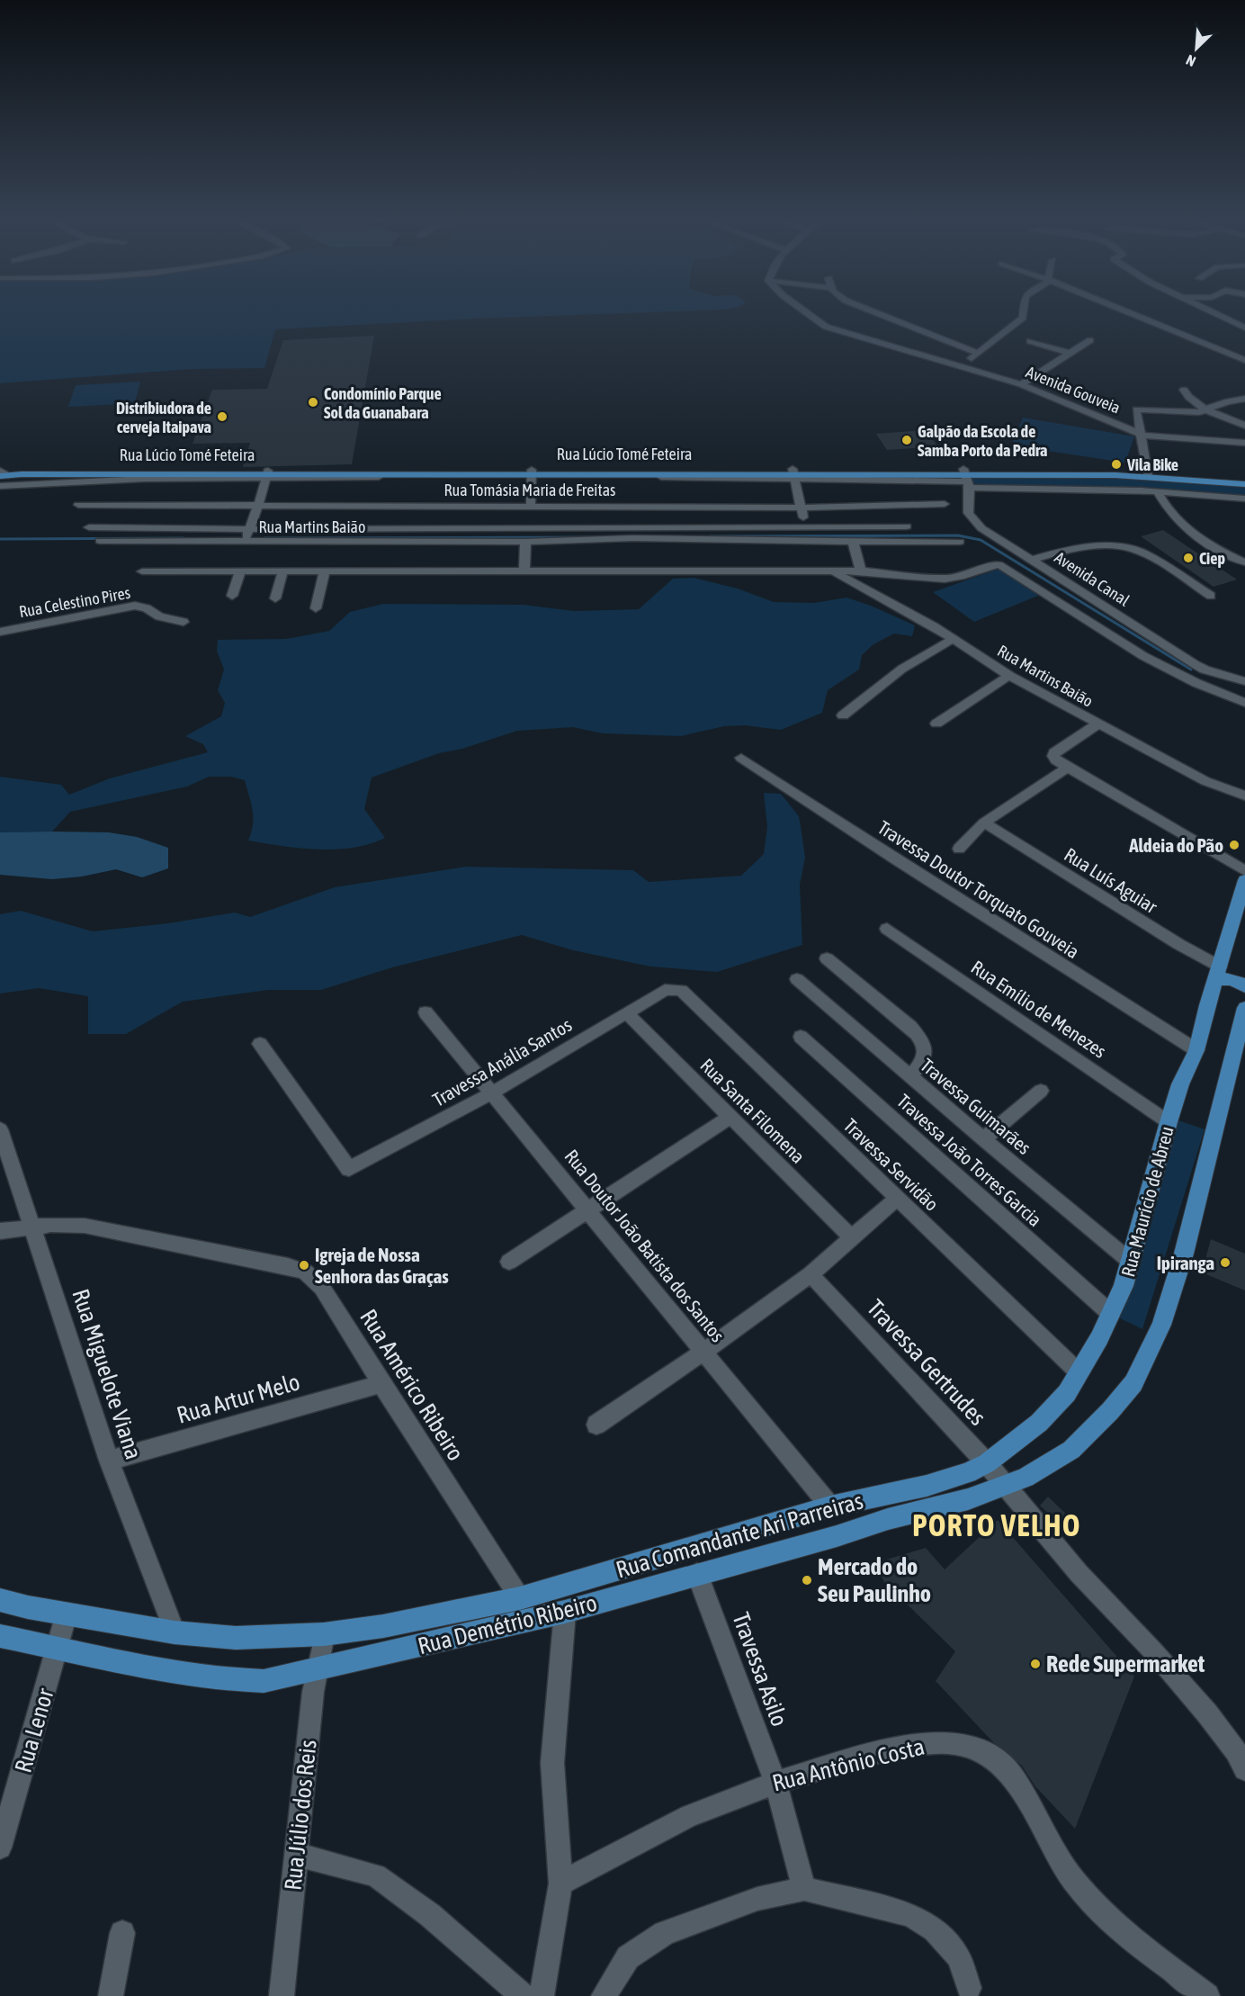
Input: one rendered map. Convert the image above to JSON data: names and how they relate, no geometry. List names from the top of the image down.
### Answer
{
  "streets": {
    "main road": [
      "Rua Lúcio Tomé Feteira",
      "Rua Maurício de Abreu",
      "Rua Comandante Ari Parreiras",
      "Rua Demétrio Ribeiro"
    ],
    "street": [
      "Avenida Gouveia",
      "Rua Tomásia Maria de Freitas",
      "Rua Martins Baião",
      "Avenida Canal",
      "Rua Celestino Pires",
      "Rua Luís Aguiar",
      "Travessa Doutor Torquato Gouveia",
      "Rua Emílio de Menezes",
      "Travessa Anália Santos",
      "Travessa Guimarães",
      "Rua Santa Filomena",
      "Travessa João Torres Garcia",
      "Travessa Servidão",
      "Rua Doutor João Batista dos Santos",
      "Travessa Gertrudes",
      "Rua Miguelote Viana",
      "Rua Américo Ribeiro",
      "Rua Artur Melo",
      "Travessa Asilo",
      "Rua Lenor",
      "Rua Antônio Costa",
      "Rua Júlio dos Reis"
    ]
  },
  "crossings": [
    ["Rua Lúcio Tomé Feteira", "Avenida Canal"],
    ["Rua Martins Baião", "Avenida Canal"],
    ["Rua Luís Aguiar", "Rua Maurício de Abreu"],
    ["Travessa Doutor Torquato Gouveia", "Rua Maurício de Abreu"],
    ["Rua Emílio de Menezes", "Rua Maurício de Abreu"],
    ["Travessa Anália Santos", "Rua Santa Filomena"],
    ["Travessa Anália Santos", "Travessa Servidão"],
    ["Travessa Anália Santos", "Rua Doutor João Batista dos Santos"],
    ["Travessa Guimarães", "Rua Maurício de Abreu"],
    ["Travessa João Torres Garcia", "Rua Maurício de Abreu"],
    ["Travessa Servidão", "Rua Maurício de Abreu"],
    ["Rua Maurício de Abreu", "Travessa Gertrudes"],
    ["Rua Maurício de Abreu", "Rua Comandante Ari Parreiras"],
    ["Rua Doutor João Batista dos Santos", "Rua Comandante Ari Parreiras"],
    ["Travessa Gertrudes", "Rua Comandante Ari Parreiras"],
    ["Travessa Gertrudes", "Rua Demétrio Ribeiro"],
    ["Rua Miguelote Viana", "Rua Américo Ribeiro"],
    ["Rua Miguelote Viana", "Rua Artur Melo"],
    ["Rua Miguelote Viana", "Rua Comandante Ari Parreiras"],
    ["Rua Américo Ribeiro", "Rua Artur Melo"],
    ["Rua Américo Ribeiro", "Rua Comandante Ari Parreiras"],
    ["Rua Comandante Ari Parreiras", "Rua Lenor"],
    ["Rua Comandante Ari Parreiras", "Rua Júlio dos Reis"],
    ["Rua Demétrio Ribeiro", "Travessa Asilo"],
    ["Rua Demétrio Ribeiro", "Rua Lenor"],
    ["Rua Demétrio Ribeiro", "Rua Júlio dos Reis"],
    ["Travessa Asilo", "Rua Antônio Costa"]
  ],
  "districts": ["PORTO VELHO"],
  "places": [
    "Condomínio Parque Sol da Guanabara",
    "Distribiudora de cerveja Itaipava",
    "Galpão da Escola de Samba Porto da Pedra",
    "Vila Bike",
    "Ciep",
    "Aldeia do Pão",
    "Ipiranga",
    "Igreja de Nossa Senhora das Graças",
    "Mercado do Seu Paulinho",
    "Rede Supermarket"
  ],
  "north": "bottom left"
}
